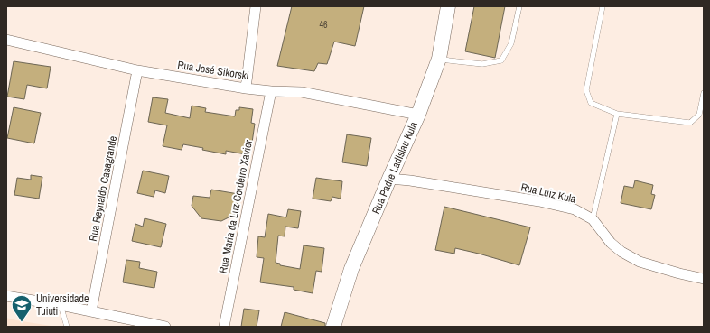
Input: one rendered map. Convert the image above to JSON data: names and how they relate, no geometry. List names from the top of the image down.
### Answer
{
  "streets": {
    "street": [
      "Rua José Sikorski",
      "Rua Padre Ladislau Kula",
      "Rua Reynaldo Casagrande",
      "Rua Luiz Kula",
      "Rua Maria da Luz Cordeiro Xavier"
    ]
  },
  "crossings": [
    ["Rua José Sikorski", "Rua Padre Ladislau Kula"],
    ["Rua José Sikorski", "Rua Reynaldo Casagrande"],
    ["Rua José Sikorski", "Rua Maria da Luz Cordeiro Xavier"],
    ["Rua Padre Ladislau Kula", "Rua Luiz Kula"]
  ],
  "places": {
    "school or university": ["Universidade Tuiuti"]
  },
  "house_numbers": ["46"]
}
